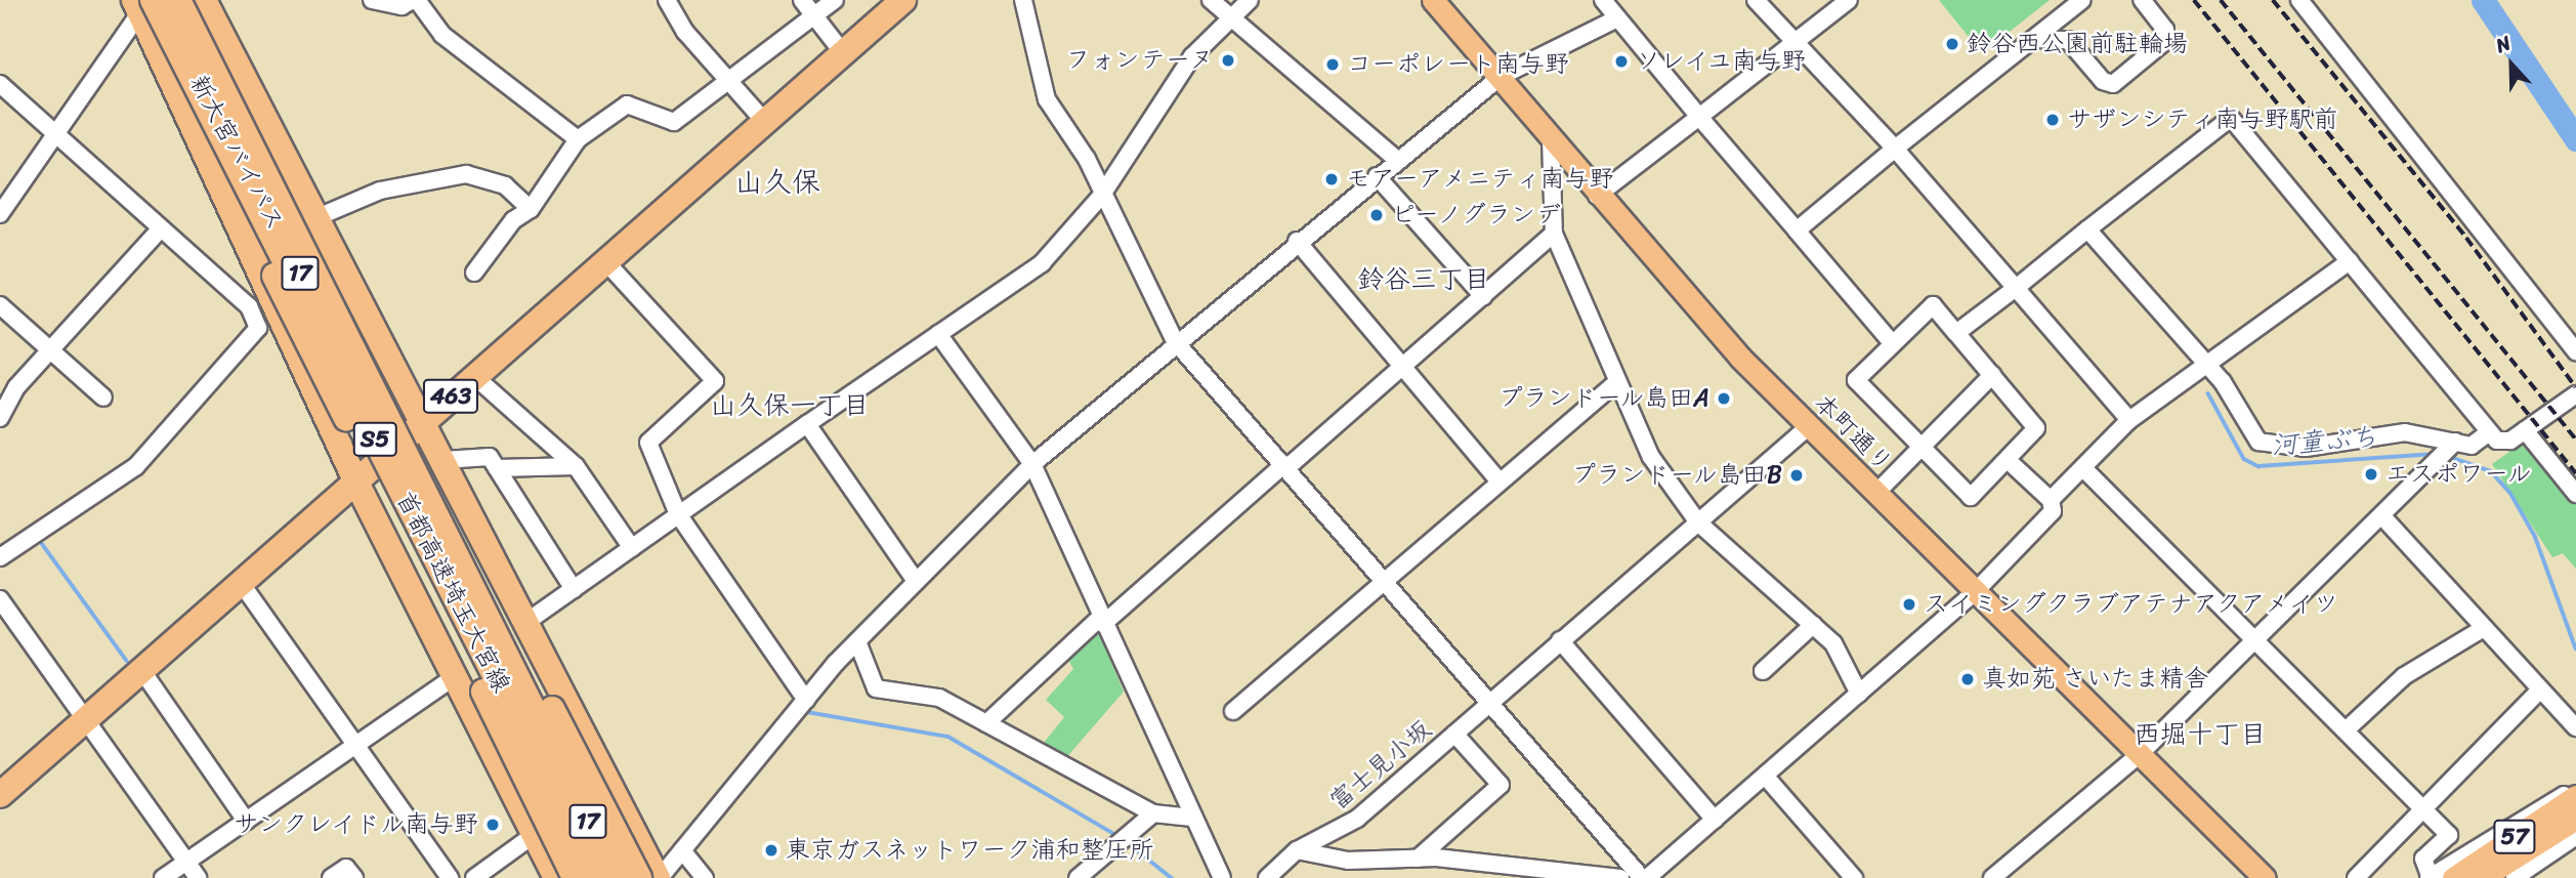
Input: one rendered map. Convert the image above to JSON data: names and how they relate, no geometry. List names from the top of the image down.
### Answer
{
  "streets": {
    "highway": [
      "新大宮バイパス",
      "17",
      "463",
      "S5",
      "首都高速埼玉大宮線"
    ],
    "main road": ["本町通り", "57"],
    "street": ["富士見小坂"]
  },
  "crossings": [
    ["新大宮バイパス", "17"],
    ["新大宮バイパス", "首都高速埼玉大宮線"],
    ["17", "463"],
    ["17", "首都高速埼玉大宮線"],
    ["本町通り", "富士見小坂"]
  ],
  "districts": [
    "山久保",
    "鈴谷三丁目",
    "山久保一丁目",
    "西堀十丁目"
  ],
  "water": ["河童ぶち"],
  "places": [
    "鈴谷西公園前駐輪場",
    "フォンテーヌ",
    "ソレイユ南与野",
    "コーポレート南与野",
    "サザンシティ南与野駅前",
    "モアーアメニティ南与野",
    "ピーノグランデ",
    "プランドール島田A",
    "エスポワール",
    "プランドール島田B",
    "スイミングクラブアテナアクアメイツ",
    "真如苑 さいたま精舎",
    "サンクレイドル南与野",
    "東京ガスネットワーク浦和整圧所"
  ],
  "north": "top"
}
